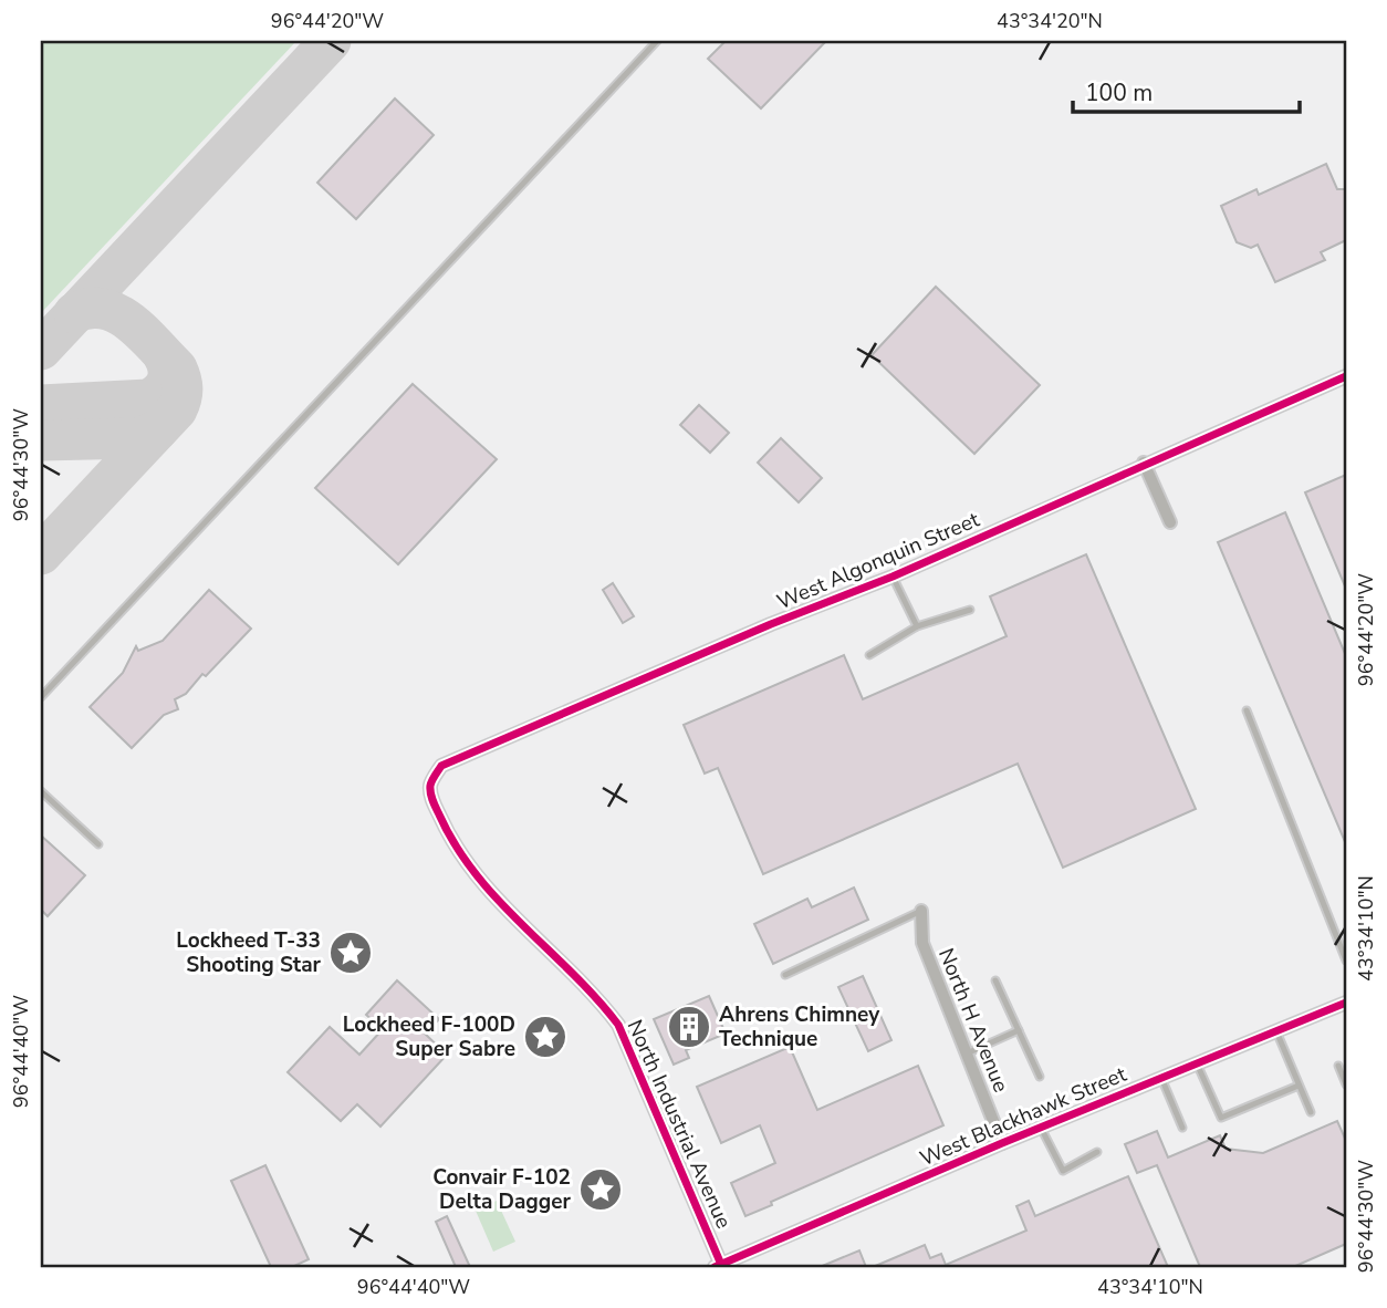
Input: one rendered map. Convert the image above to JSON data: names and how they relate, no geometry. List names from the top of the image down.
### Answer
{
  "streets": {
    "street": [
      "West Algonquin Street",
      "North H Avenue",
      "West Blackhawk Street",
      "North Industrial Avenue"
    ]
  },
  "crossings": [
    ["West Algonquin Street", "North Industrial Avenue"],
    ["North H Avenue", "West Blackhawk Street"],
    ["West Blackhawk Street", "North Industrial Avenue"]
  ],
  "places": {
    "place": ["Lockheed T-33 Shooting Star", "Lockheed F-100D Super Sabre", "Convair F-102 Delta Dagger"],
    "building": ["Ahrens Chimney Technique"]
  },
  "scale_bar": "100 m",
  "coordinates": [
    "96°44'20\"W",
    "43°34'20\"N",
    "96°44'30\"W",
    "43°34'10\"N",
    "96°44'40\"W"
  ]
}
